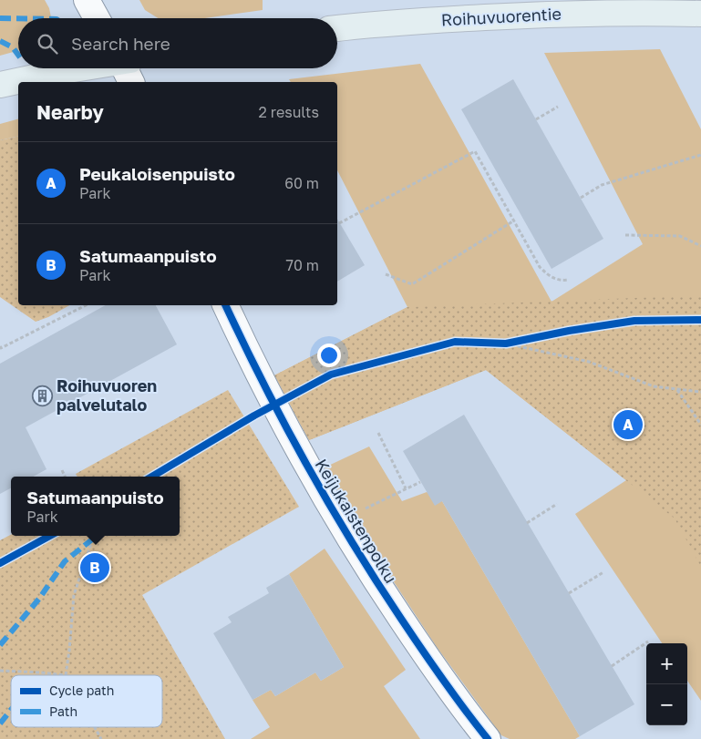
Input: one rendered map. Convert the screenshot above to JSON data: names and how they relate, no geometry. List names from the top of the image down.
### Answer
{
  "streets": {
    "main road": ["Roihuvuorentie"],
    "street": ["Keijukaistenpolku"]
  },
  "places": {
    "building": ["Roihuvuoren palvelutalo"]
  },
  "legend": ["Cycle path", "Path"],
  "page": {
    "search": "Search here",
    "heading": ["Nearby", "2 results"],
    "list": [
      {
        "mark": "A",
        "name": "Peukaloisenpuisto",
        "note": "Park",
        "value": "60 m"
      },
      {
        "mark": "B",
        "name": "Satumaanpuisto",
        "note": "Park",
        "value": "70 m"
      }
    ],
    "pins": ["A", "B"],
    "popup": ["Satumaanpuisto", "Park"],
    "map_buttons": ["+", "−"]
  }
}
